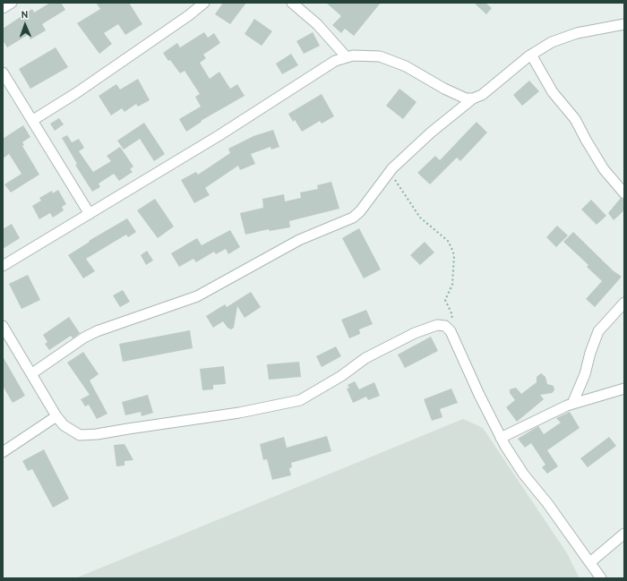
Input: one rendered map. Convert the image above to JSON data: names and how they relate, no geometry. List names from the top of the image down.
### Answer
{
  "north": "top"
}
